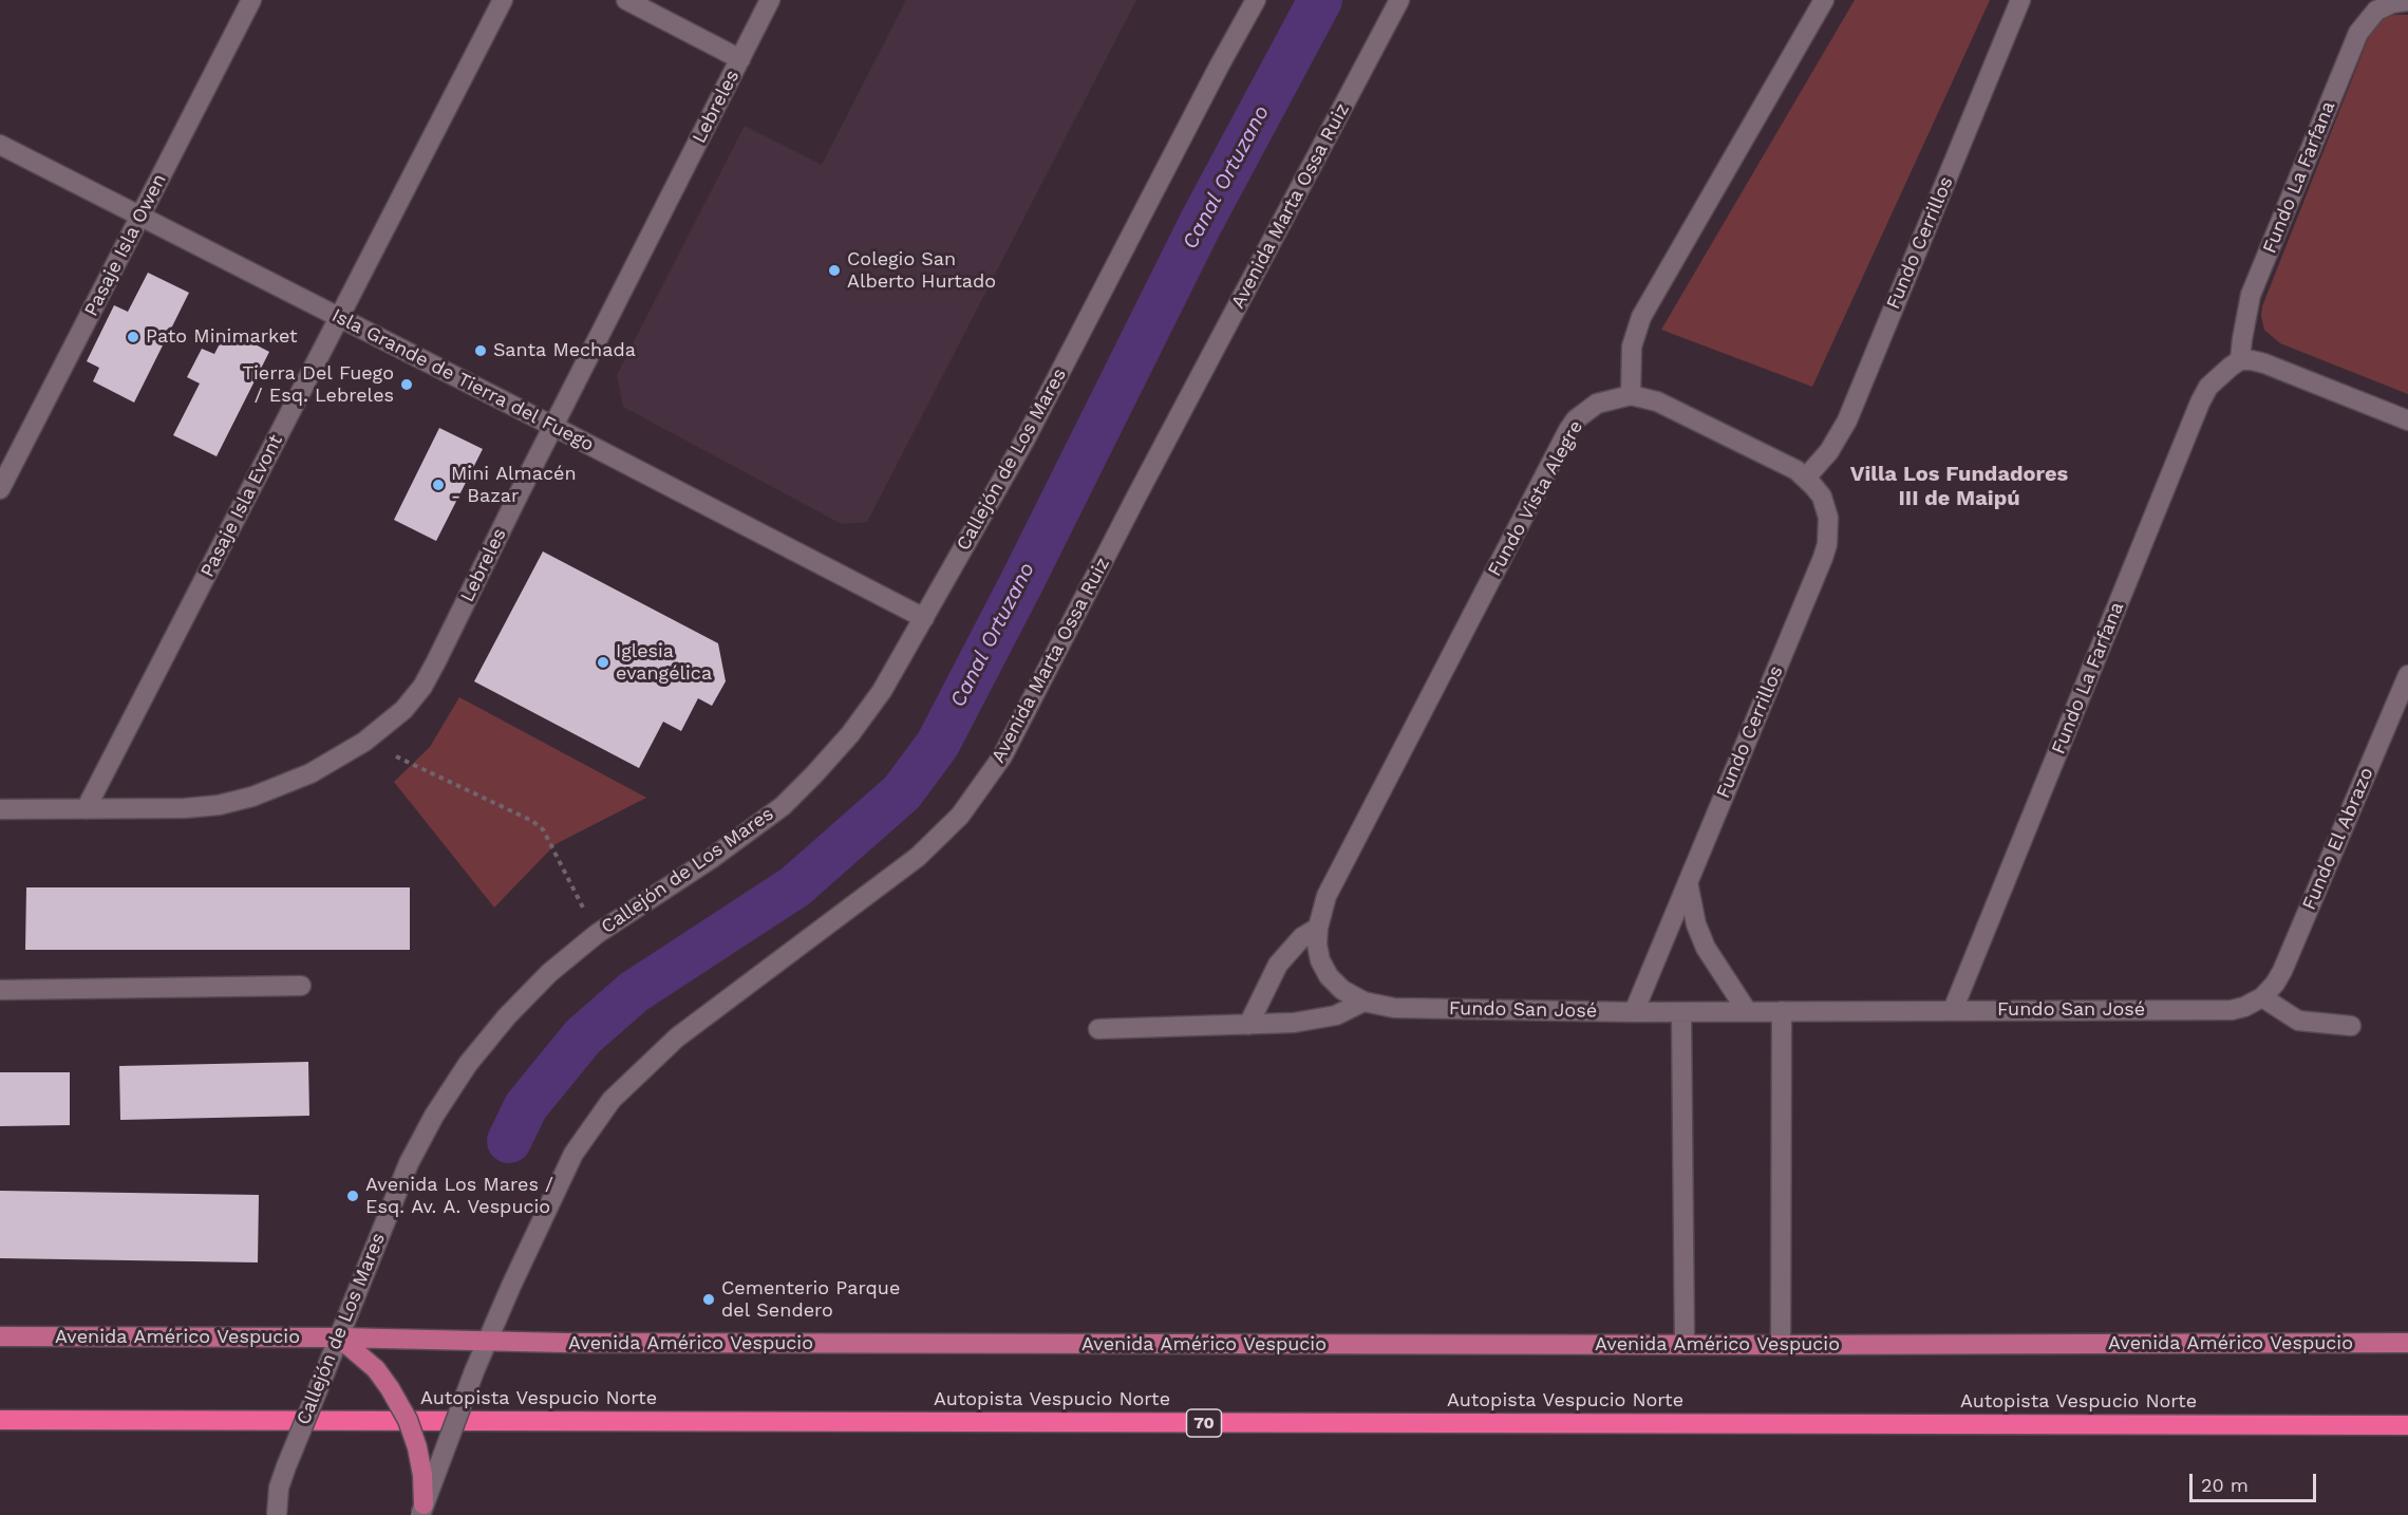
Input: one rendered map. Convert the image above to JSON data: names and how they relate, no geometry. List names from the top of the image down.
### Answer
{
  "streets": {
    "highway": ["Autopista Vespucio Norte", "70"],
    "main road": ["Avenida Américo Vespucio"],
    "street": [
      "Lebreles",
      "Fundo La Farfana",
      "Avenida Marta Ossa Ruiz",
      "Fundo Cerrillos",
      "Pasaje Isla Owen",
      "Isla Grande de Tierra del Fuego",
      "Callejón de Los Mares",
      "Fundo Vista Alegre",
      "Pasaje Isla Evont",
      "Fundo El Abrazo",
      "Fundo San José"
    ]
  },
  "crossings": [
    ["Lebreles", "Isla Grande de Tierra del Fuego"],
    ["Lebreles", "Pasaje Isla Evont"],
    ["Fundo La Farfana", "Fundo San José"],
    ["Avenida Marta Ossa Ruiz", "Avenida Américo Vespucio"],
    ["Fundo Cerrillos", "Fundo Vista Alegre"],
    ["Fundo Cerrillos", "Fundo San José"],
    ["Pasaje Isla Owen", "Isla Grande de Tierra del Fuego"],
    ["Isla Grande de Tierra del Fuego", "Callejón de Los Mares"],
    ["Isla Grande de Tierra del Fuego", "Pasaje Isla Evont"],
    ["Callejón de Los Mares", "Avenida Américo Vespucio"],
    ["Fundo Vista Alegre", "Fundo San José"],
    ["Fundo El Abrazo", "Fundo San José"]
  ],
  "districts": ["Villa Los Fundadores III de Maipú"],
  "water": ["Canal Ortuzano"],
  "places": [
    "Colegio San Alberto Hurtado",
    "Pato Minimarket",
    "Santa Mechada",
    "Tierra Del Fuego / Esq. Lebreles",
    "Mini Almacén - Bazar",
    "Iglesia evangélica",
    "Avenida Los Mares / Esq. Av. A. Vespucio",
    "Cementerio Parque del Sendero"
  ],
  "scale_bar": "20 m"
}
